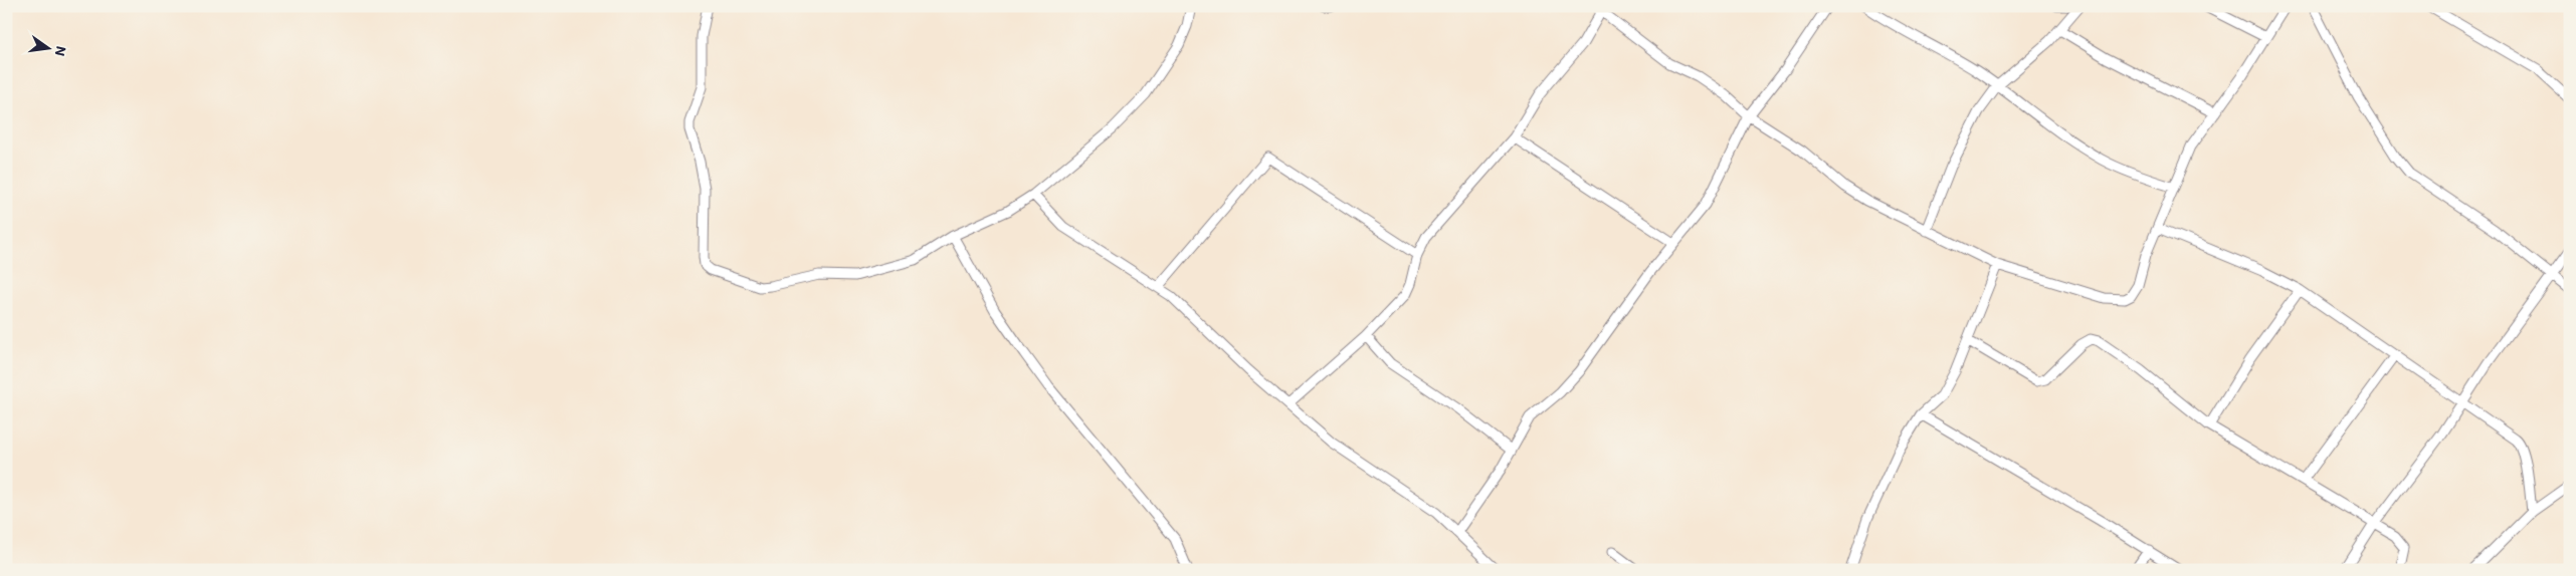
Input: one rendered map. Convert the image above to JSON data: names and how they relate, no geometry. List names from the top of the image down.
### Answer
{
  "north": "right"
}
